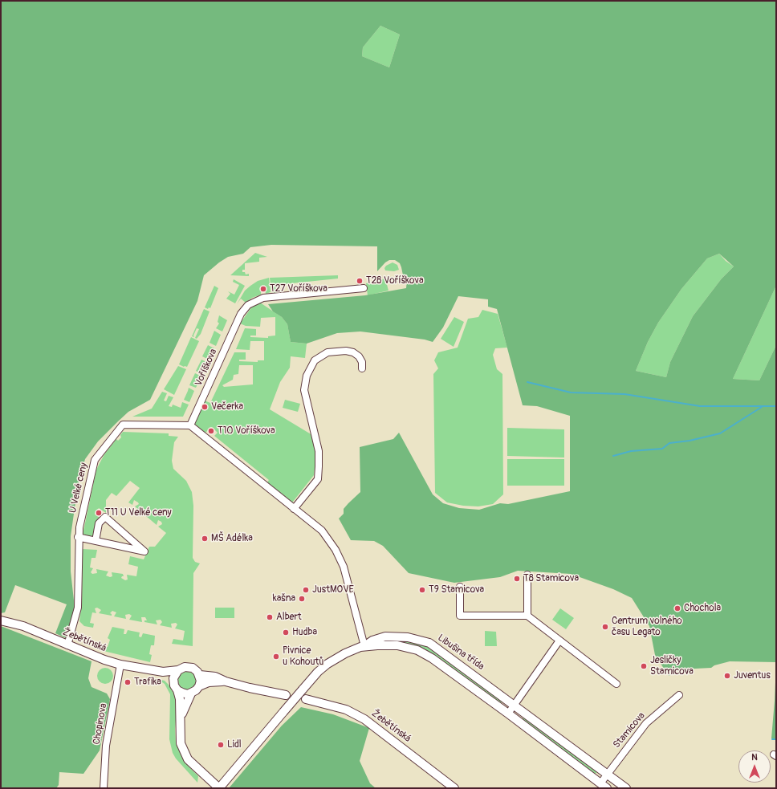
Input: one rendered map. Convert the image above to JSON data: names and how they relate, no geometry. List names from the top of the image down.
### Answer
{
  "streets": {
    "street": [
      "Voříškova",
      "U Velké ceny",
      "Žebětínská",
      "Libušina třída",
      "Chopinova",
      "Stamicova"
    ]
  },
  "crossings": [
    ["Voříškova", "U Velké ceny"],
    ["U Velké ceny", "Žebětínská"],
    ["Žebětínská", "Chopinova"],
    ["Libušina třída", "Stamicova"]
  ],
  "places": [
    "T28 Voříškova",
    "T27 Voříškova",
    "Večerka",
    "T10 Voříškova",
    "T11 U Velké ceny",
    "MŠ Adélka",
    "T8 Stamicova",
    "JustMOVE",
    "T9 Stamicova",
    "kašna",
    "Chochola",
    "Albert",
    "Centrum volného času Legato",
    "Hudba",
    "Pivnice u Kohoutů",
    "Jesličky Stamicova",
    "Juventus",
    "Trafika",
    "Lidl"
  ],
  "north": "top"
}
